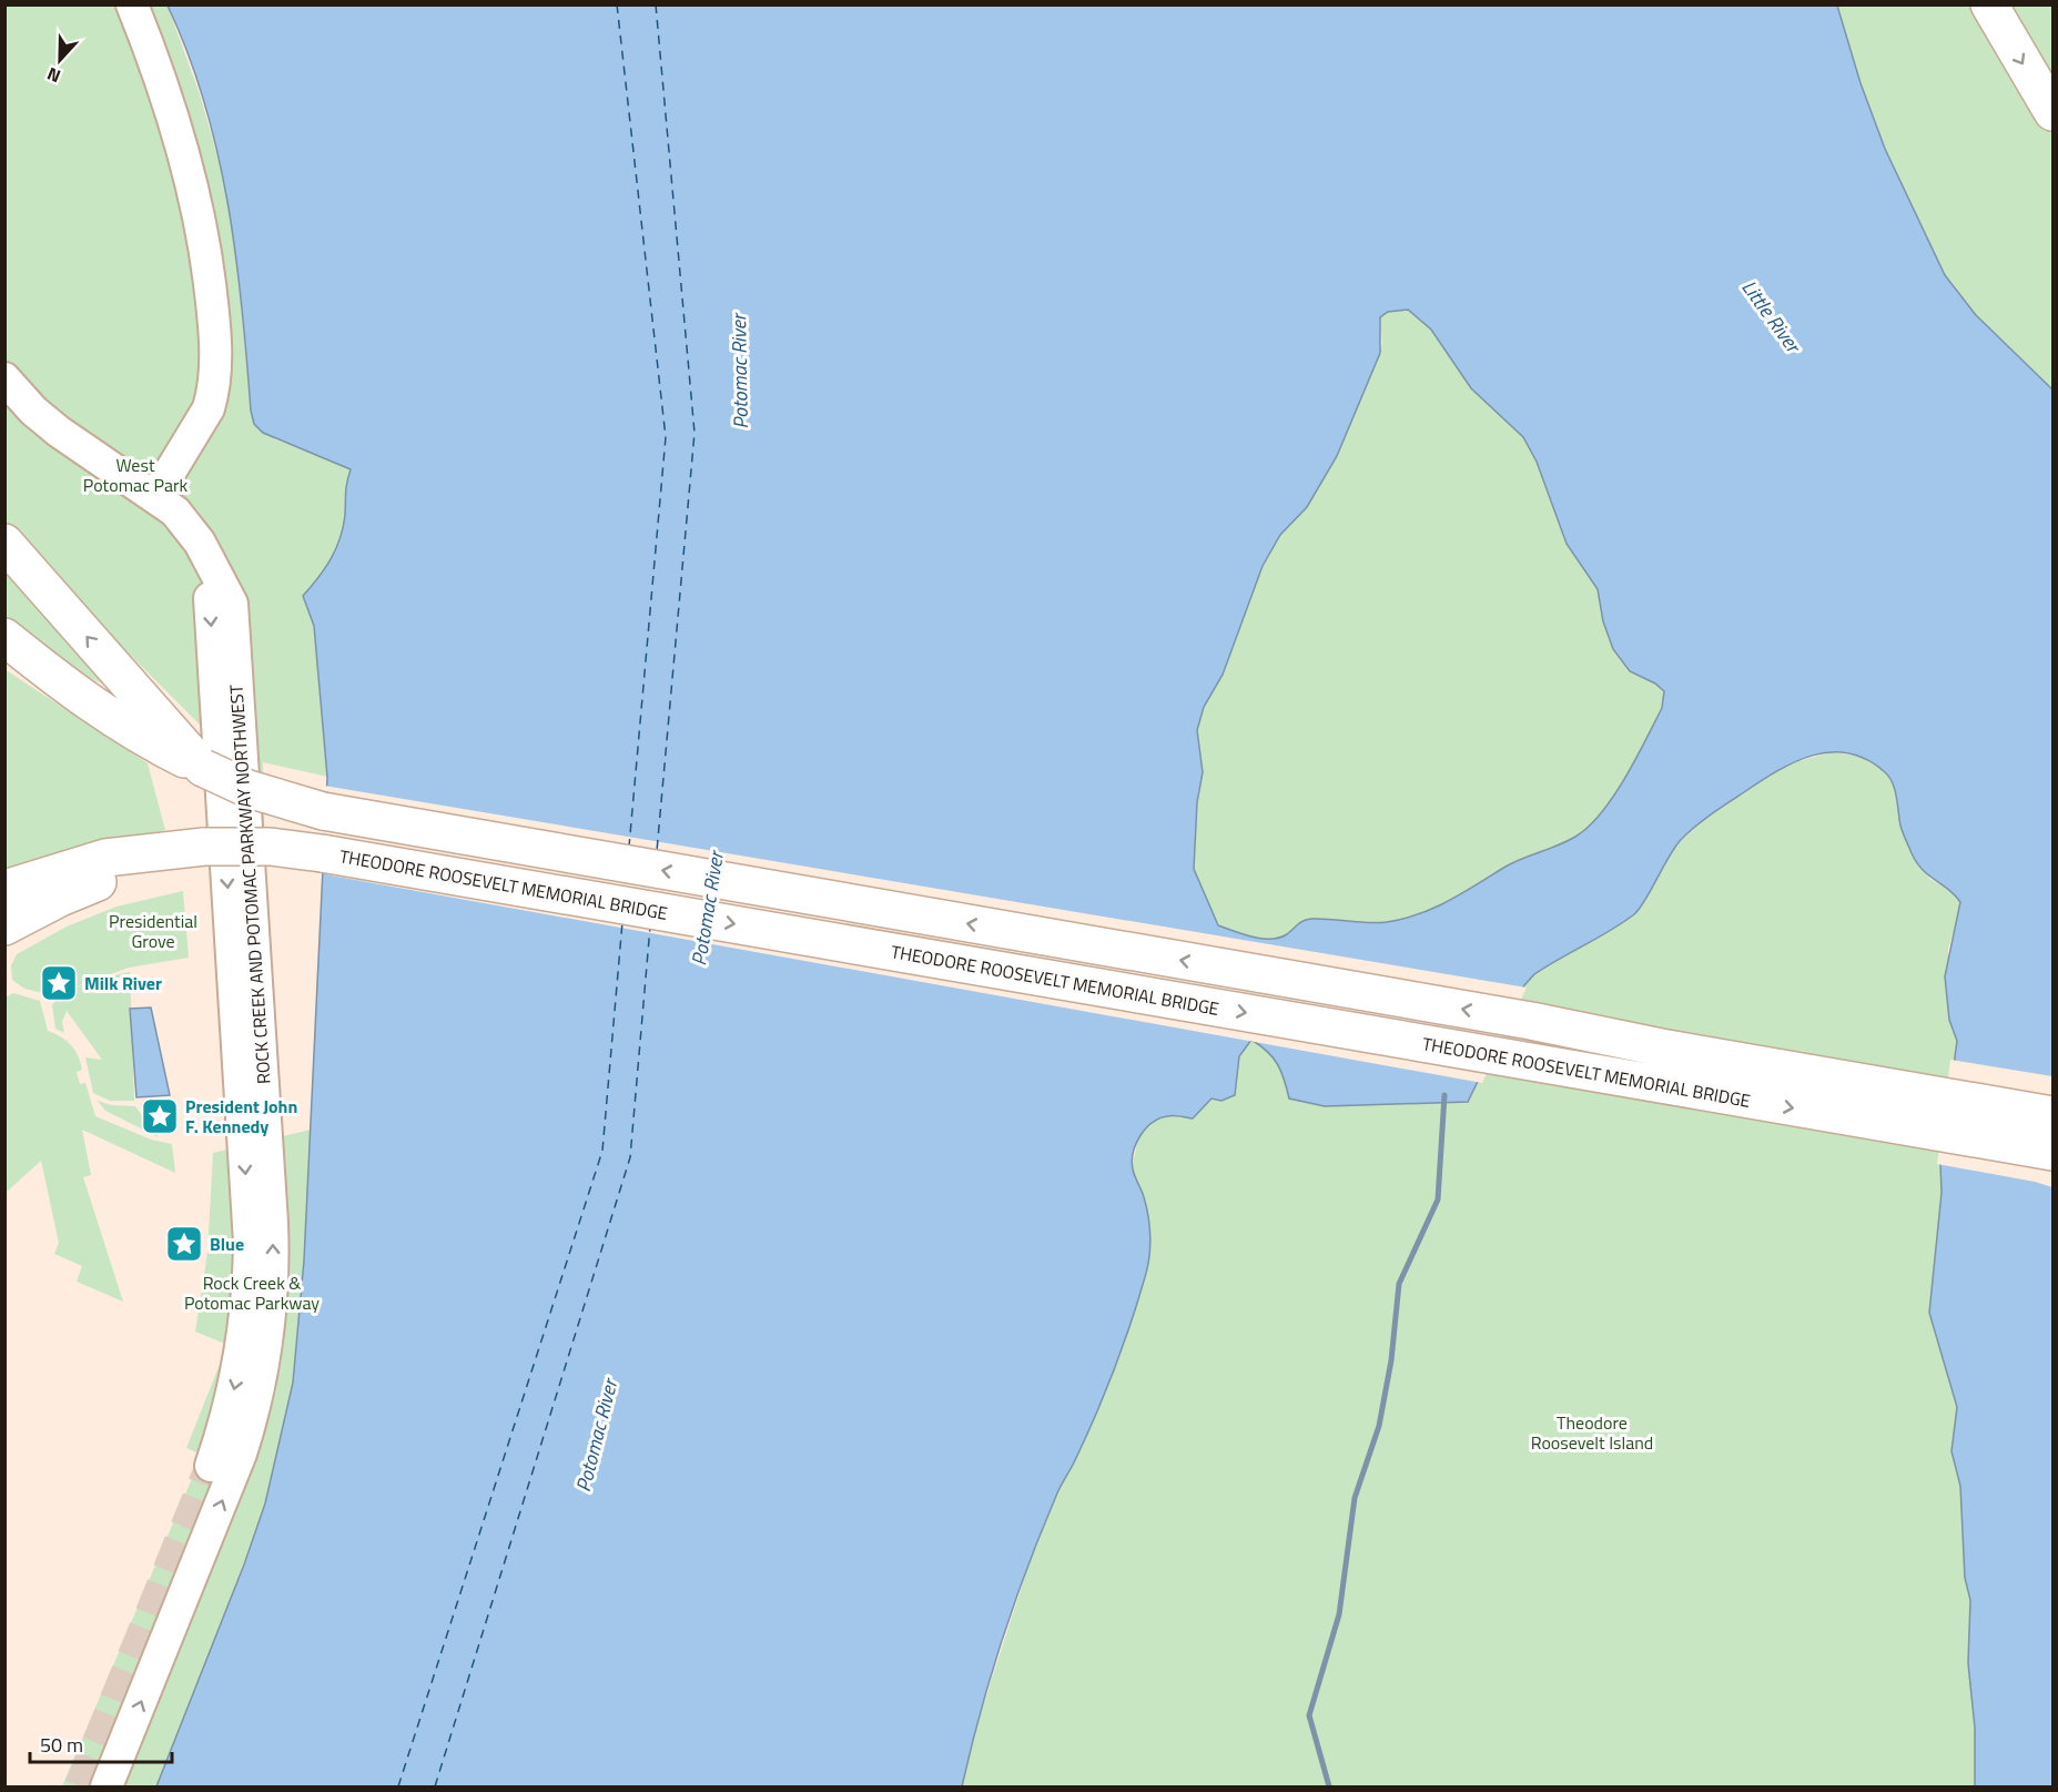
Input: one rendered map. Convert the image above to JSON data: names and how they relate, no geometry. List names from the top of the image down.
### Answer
{
  "streets": {
    "highway": ["THEODORE ROOSEVELT MEMORIAL BRIDGE"],
    "main road": ["ROCK CREEK AND POTOMAC PARKWAY NORTHWEST"]
  },
  "water": ["Little River", "Potomac River"],
  "parks": [
    "West Potomac Park",
    "Presidential Grove",
    "Rock Creek & Potomac Parkway",
    "Theodore Roosevelt Island"
  ],
  "places": {
    "place": ["Milk River", "President John F. Kennedy", "Blue"]
  },
  "scale_bar": "50 m",
  "north": "bottom"
}
